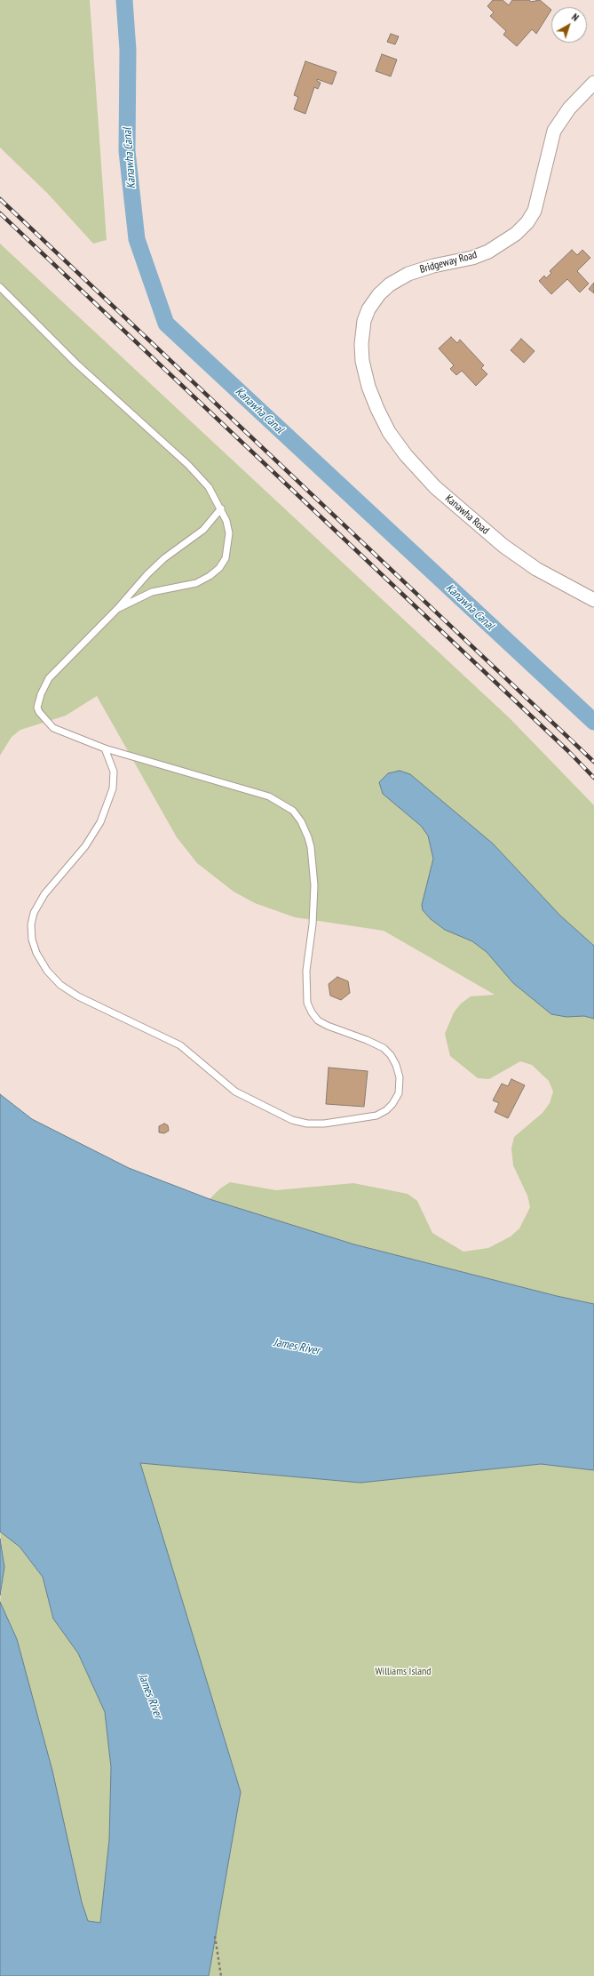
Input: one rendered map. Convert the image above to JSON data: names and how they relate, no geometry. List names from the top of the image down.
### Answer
{
  "streets": {
    "street": ["Bridgeway Road", "Kanawha Road"]
  },
  "crossings": [
    ["Bridgeway Road", "Kanawha Road"]
  ],
  "water": ["Kanawha Canal", "James River"],
  "parks": ["Williams Island"],
  "north": "top right"
}
